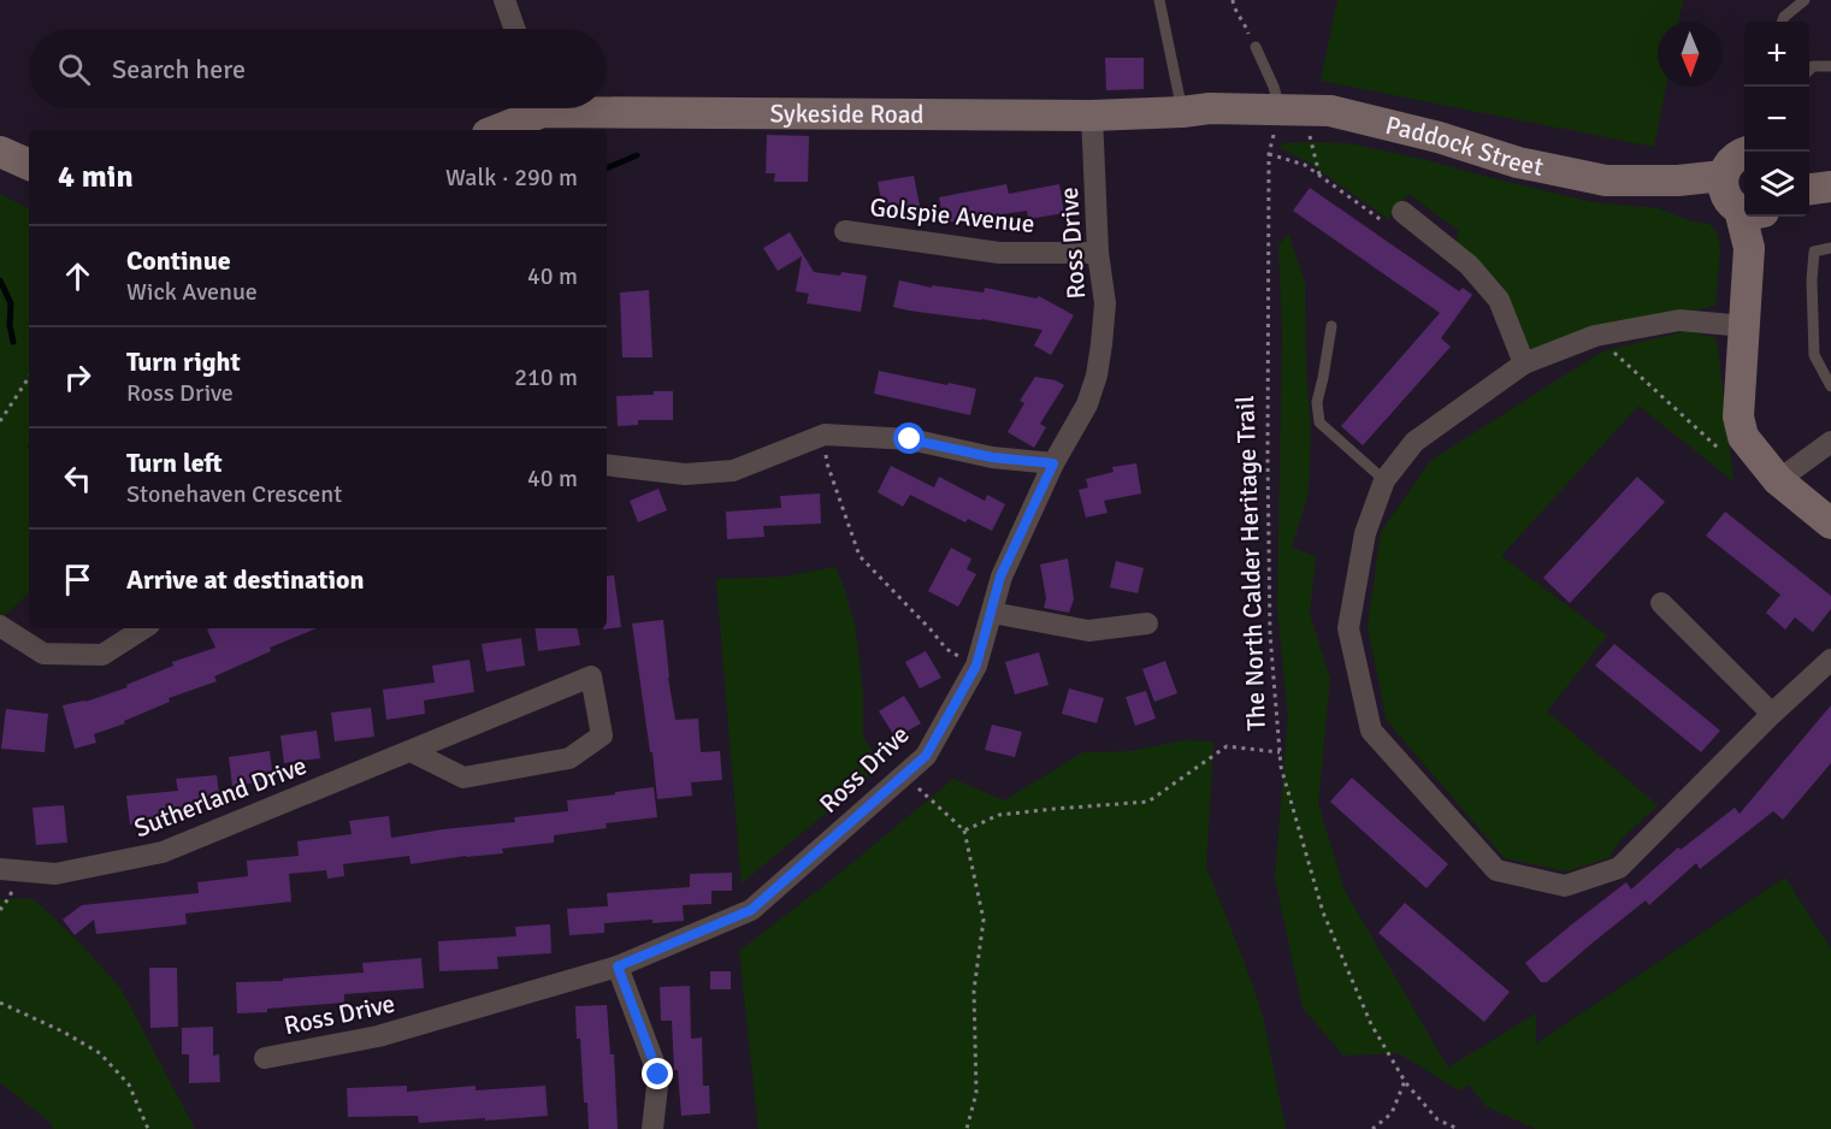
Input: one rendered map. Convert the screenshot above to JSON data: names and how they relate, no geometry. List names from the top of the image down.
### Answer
{
  "streets": {
    "street": [
      "Sykeside Road",
      "Paddock Street",
      "Golspie Avenue",
      "Ross Drive",
      "Sutherland Drive"
    ],
    "path": ["The North Calder Heritage Trail"]
  },
  "crossings": [
    ["Sykeside Road", "Paddock Street"],
    ["Sykeside Road", "Ross Drive"],
    ["Paddock Street", "The North Calder Heritage Trail"],
    ["Golspie Avenue", "Ross Drive"]
  ],
  "north": "bottom",
  "page": {
    "map_buttons": ["+", "−"],
    "search": "Search here",
    "heading": ["4 min", "Walk · 290 m"],
    "list": [
      ["Continue", "Wick Avenue", "40 m"],
      ["Turn right", "Ross Drive", "210 m"],
      ["Turn left", "Stonehaven Crescent", "40 m"],
      "Arrive at destination"
    ]
  }
}
